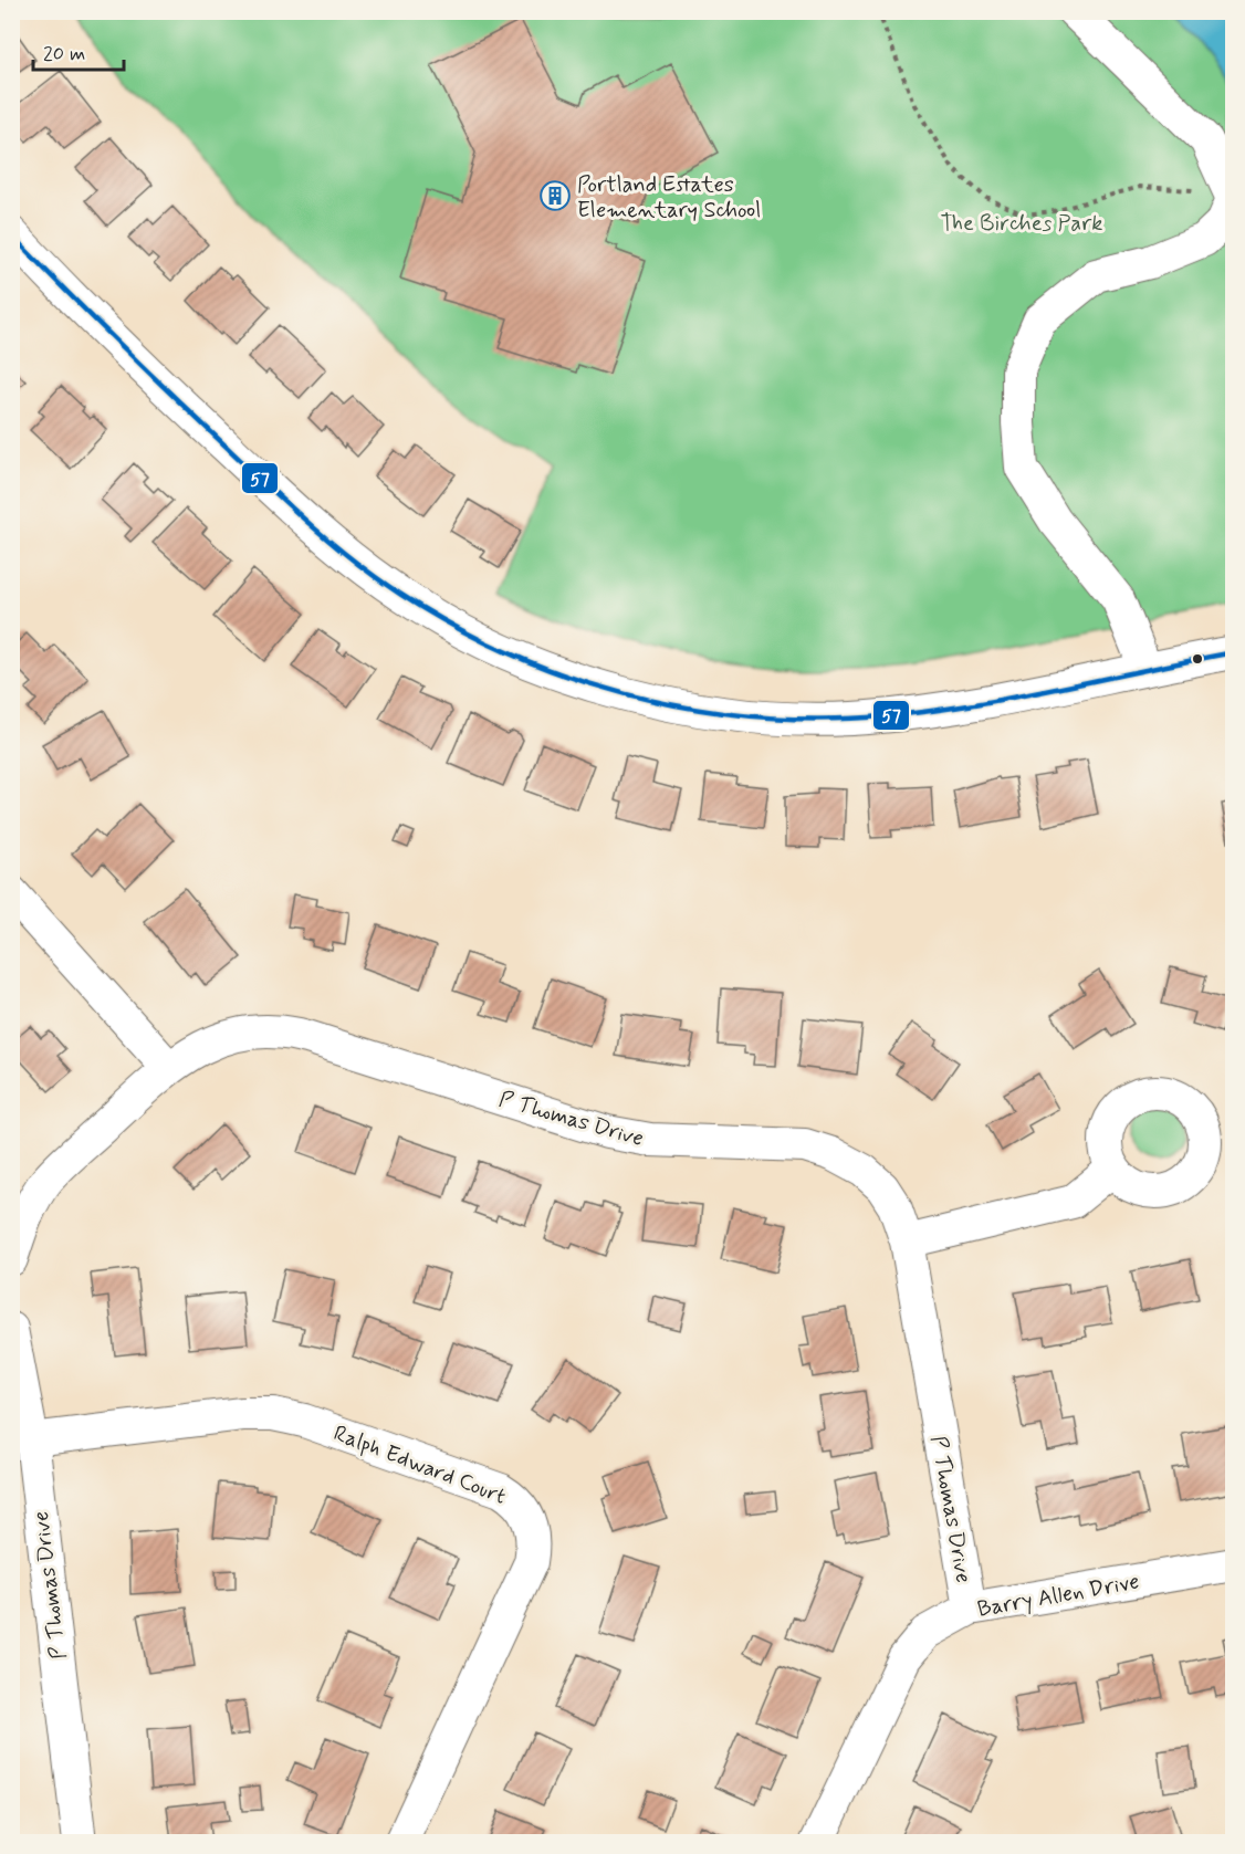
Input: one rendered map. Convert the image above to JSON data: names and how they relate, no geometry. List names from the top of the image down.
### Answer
{
  "streets": {
    "street": ["P Thomas Drive", "Ralph Edward Court", "Barry Allen Drive"]
  },
  "crossings": [
    ["P Thomas Drive", "Ralph Edward Court"],
    ["P Thomas Drive", "Barry Allen Drive"]
  ],
  "parks": ["The Birches Park"],
  "places": {
    "building": ["Portland Estates Elementary School"]
  },
  "lines": ["transit line 57"],
  "scale_bar": "20 m"
}
